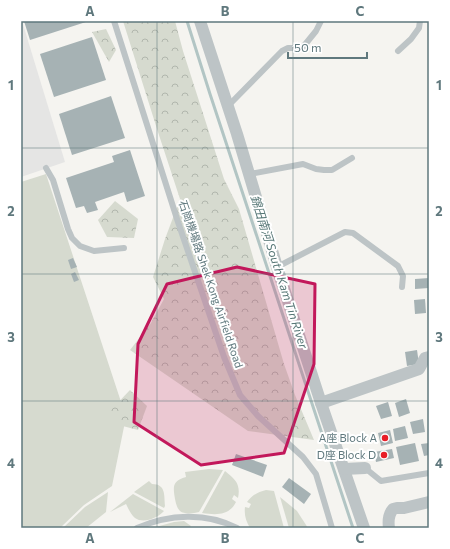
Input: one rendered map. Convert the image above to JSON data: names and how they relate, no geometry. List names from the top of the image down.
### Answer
{
  "streets": {
    "lane": ["石崗機場路 Shek Kong Airfield Road"]
  },
  "water": ["錦田南河 South Kam Tin River"],
  "places": ["A座 Block A", "D座 Block D"],
  "scale_bar": "50 m",
  "grid": {
    "columns": ["A", "B", "C"],
    "rows": [
      "1",
      "2",
      "3",
      "4"
    ]
  }
}
